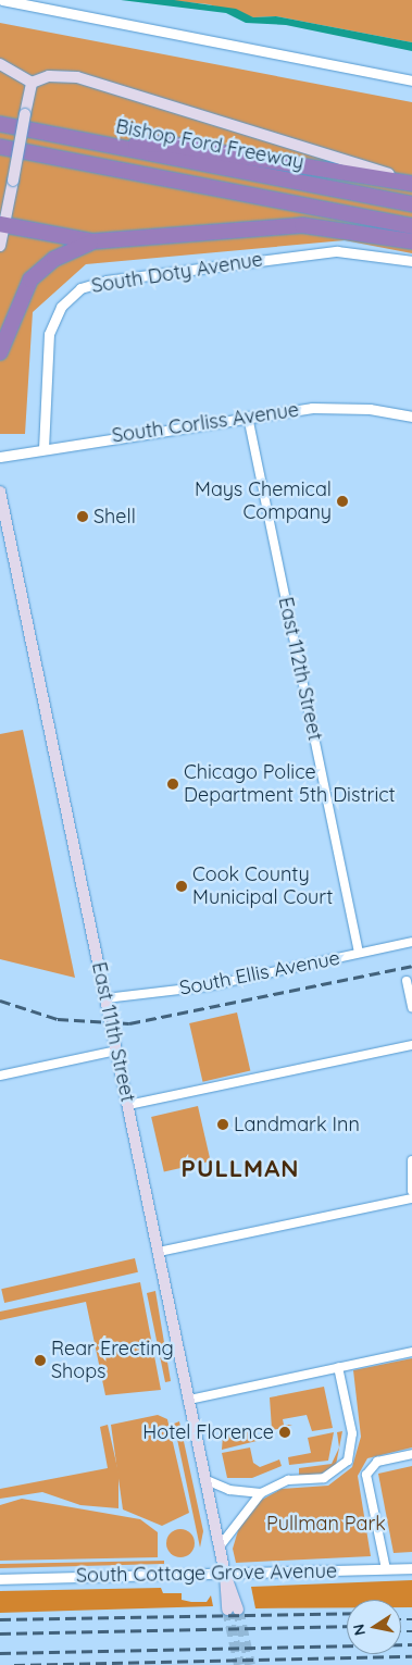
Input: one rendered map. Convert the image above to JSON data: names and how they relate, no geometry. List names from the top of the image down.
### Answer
{
  "streets": {
    "highway": ["Bishop Ford Freeway"],
    "main road": ["East 111th Street"],
    "street": [
      "South Doty Avenue",
      "South Corliss Avenue",
      "East 112th Street",
      "South Ellis Avenue",
      "South Cottage Grove Avenue"
    ]
  },
  "crossings": [
    ["South Doty Avenue", "South Corliss Avenue"],
    ["South Corliss Avenue", "East 112th Street"],
    ["East 112th Street", "South Ellis Avenue"],
    ["South Ellis Avenue", "East 111th Street"],
    ["East 111th Street", "South Cottage Grove Avenue"]
  ],
  "districts": ["PULLMAN"],
  "parks": ["Pullman Park"],
  "places": [
    "Mays Chemical Company",
    "Shell",
    "Chicago Police Department 5th District",
    "Cook County Municipal Court",
    "Landmark Inn",
    "Rear Erecting Shops",
    "Hotel Florence"
  ],
  "north": "left"
}
